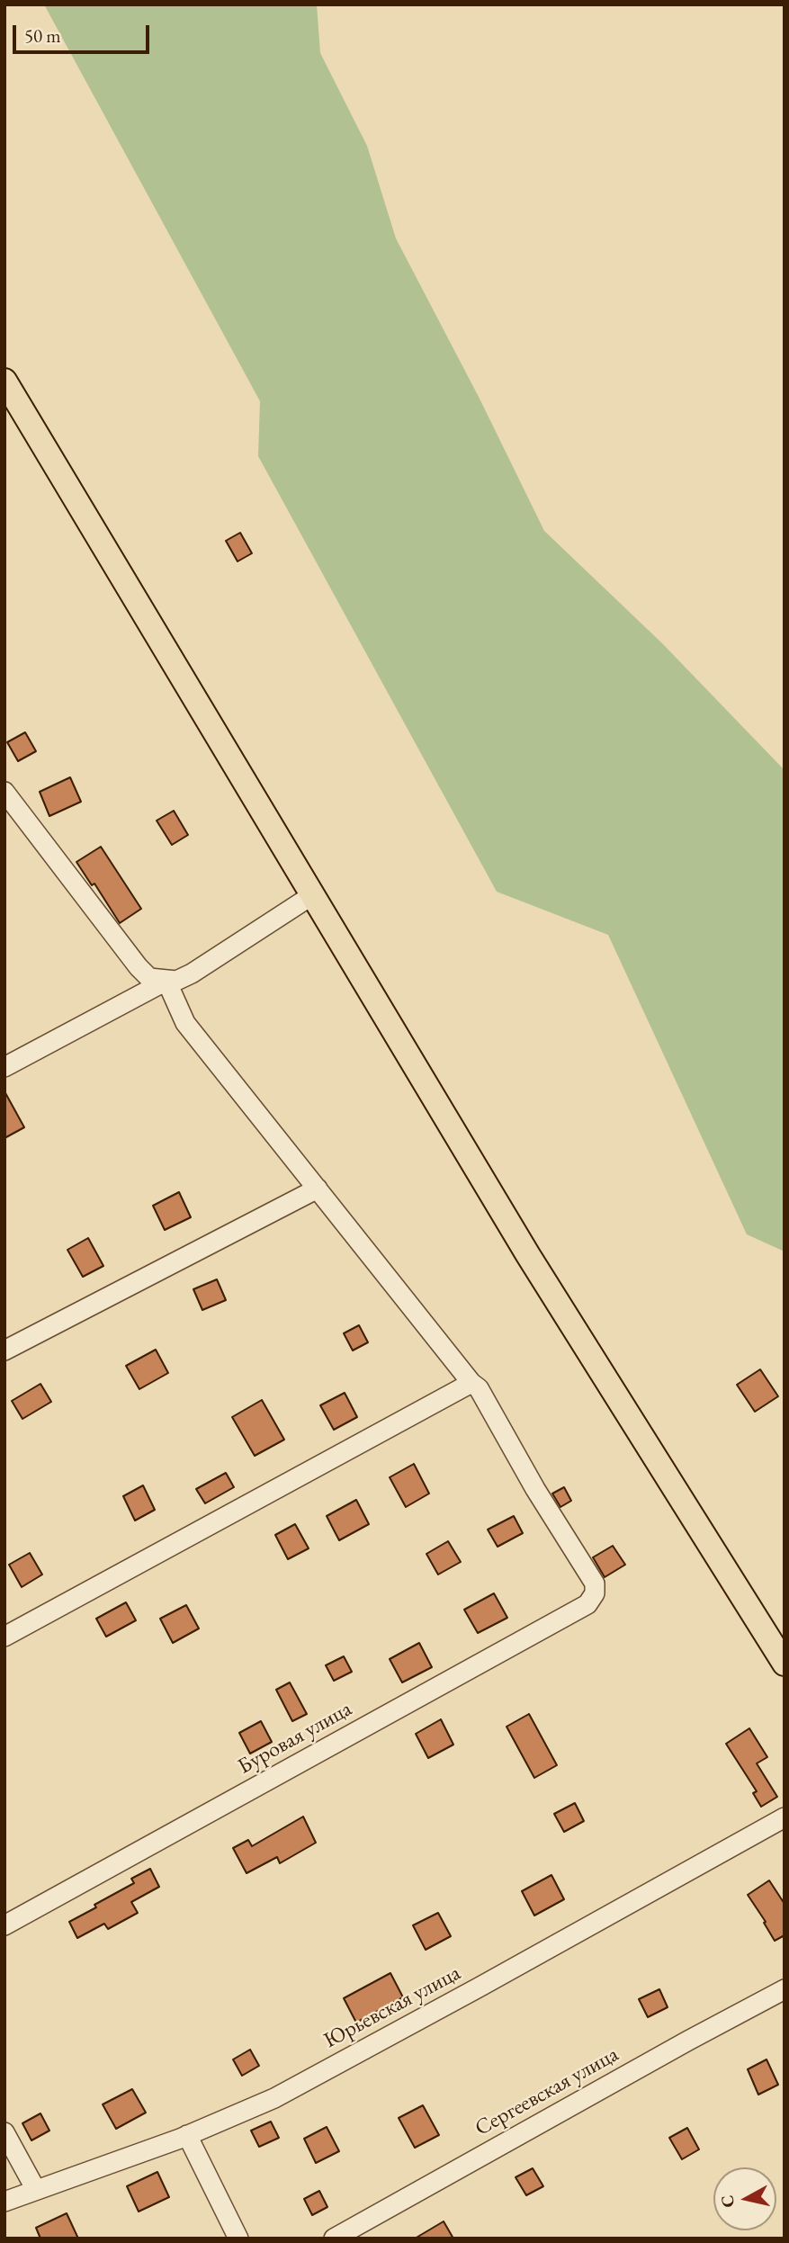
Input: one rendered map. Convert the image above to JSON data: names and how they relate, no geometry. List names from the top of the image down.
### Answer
{
  "streets": {
    "street": ["Буровая улица", "Юрьевская улица", "Сергеевская улица"]
  },
  "scale_bar": "50 m",
  "north": "left"
}
